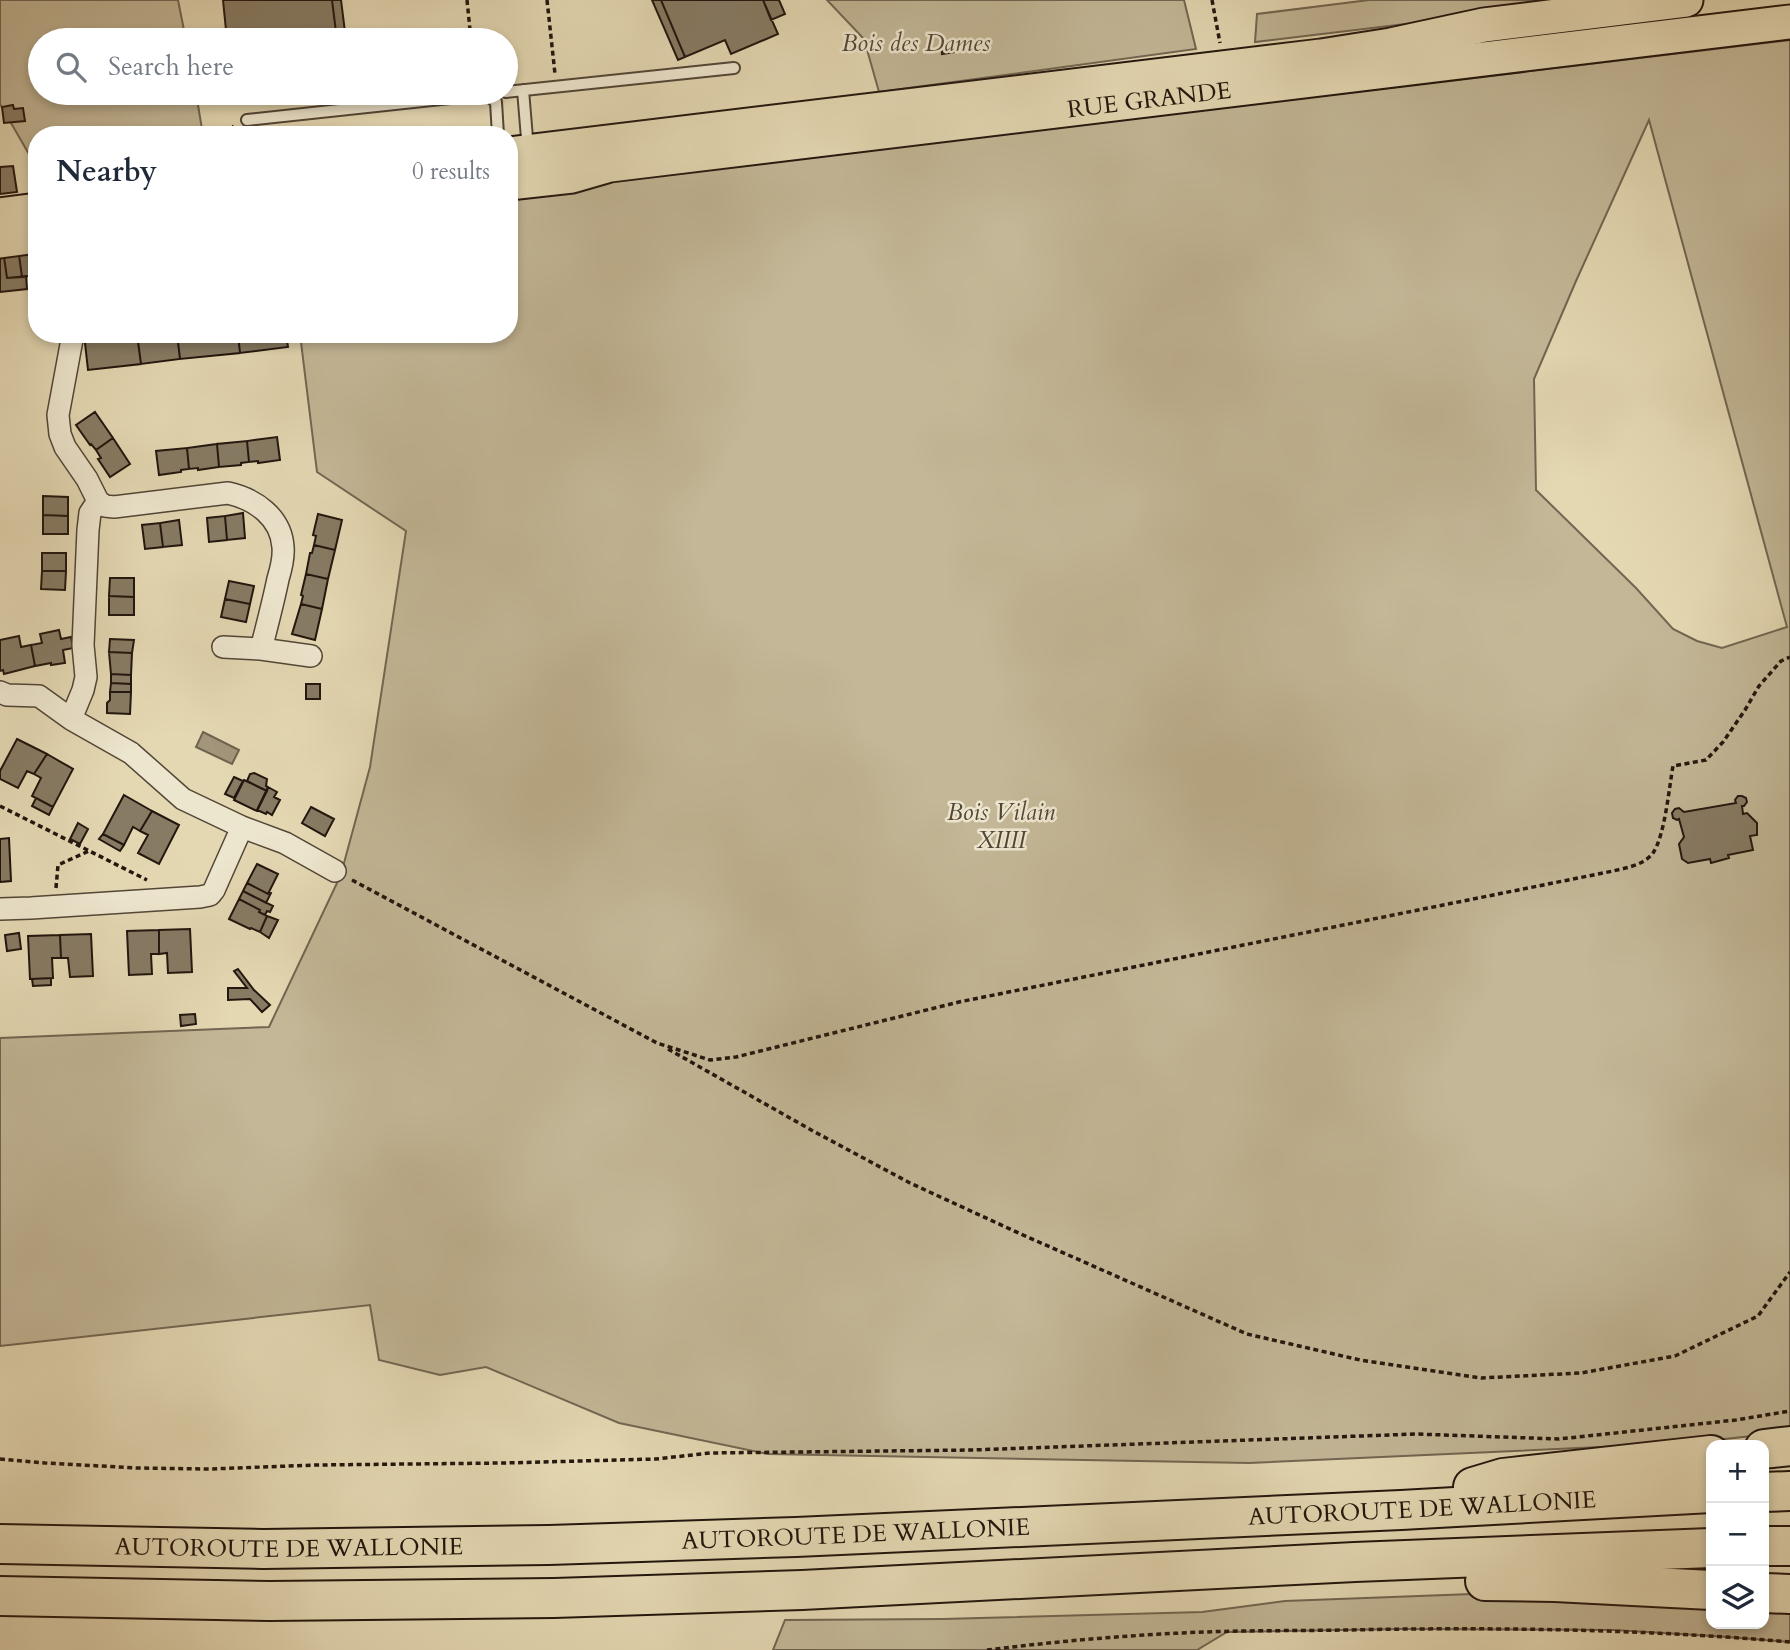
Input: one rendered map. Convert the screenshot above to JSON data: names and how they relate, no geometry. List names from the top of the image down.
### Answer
{
  "streets": {
    "highway": ["AUTOROUTE DE WALLONIE"],
    "main road": ["RUE GRANDE"]
  },
  "parks": ["Bois des Dames", "Bois Vilain XIIII"],
  "page": {
    "search": "Search here",
    "heading": ["Nearby", "0 results"],
    "map_buttons": ["+", "−"]
  }
}
